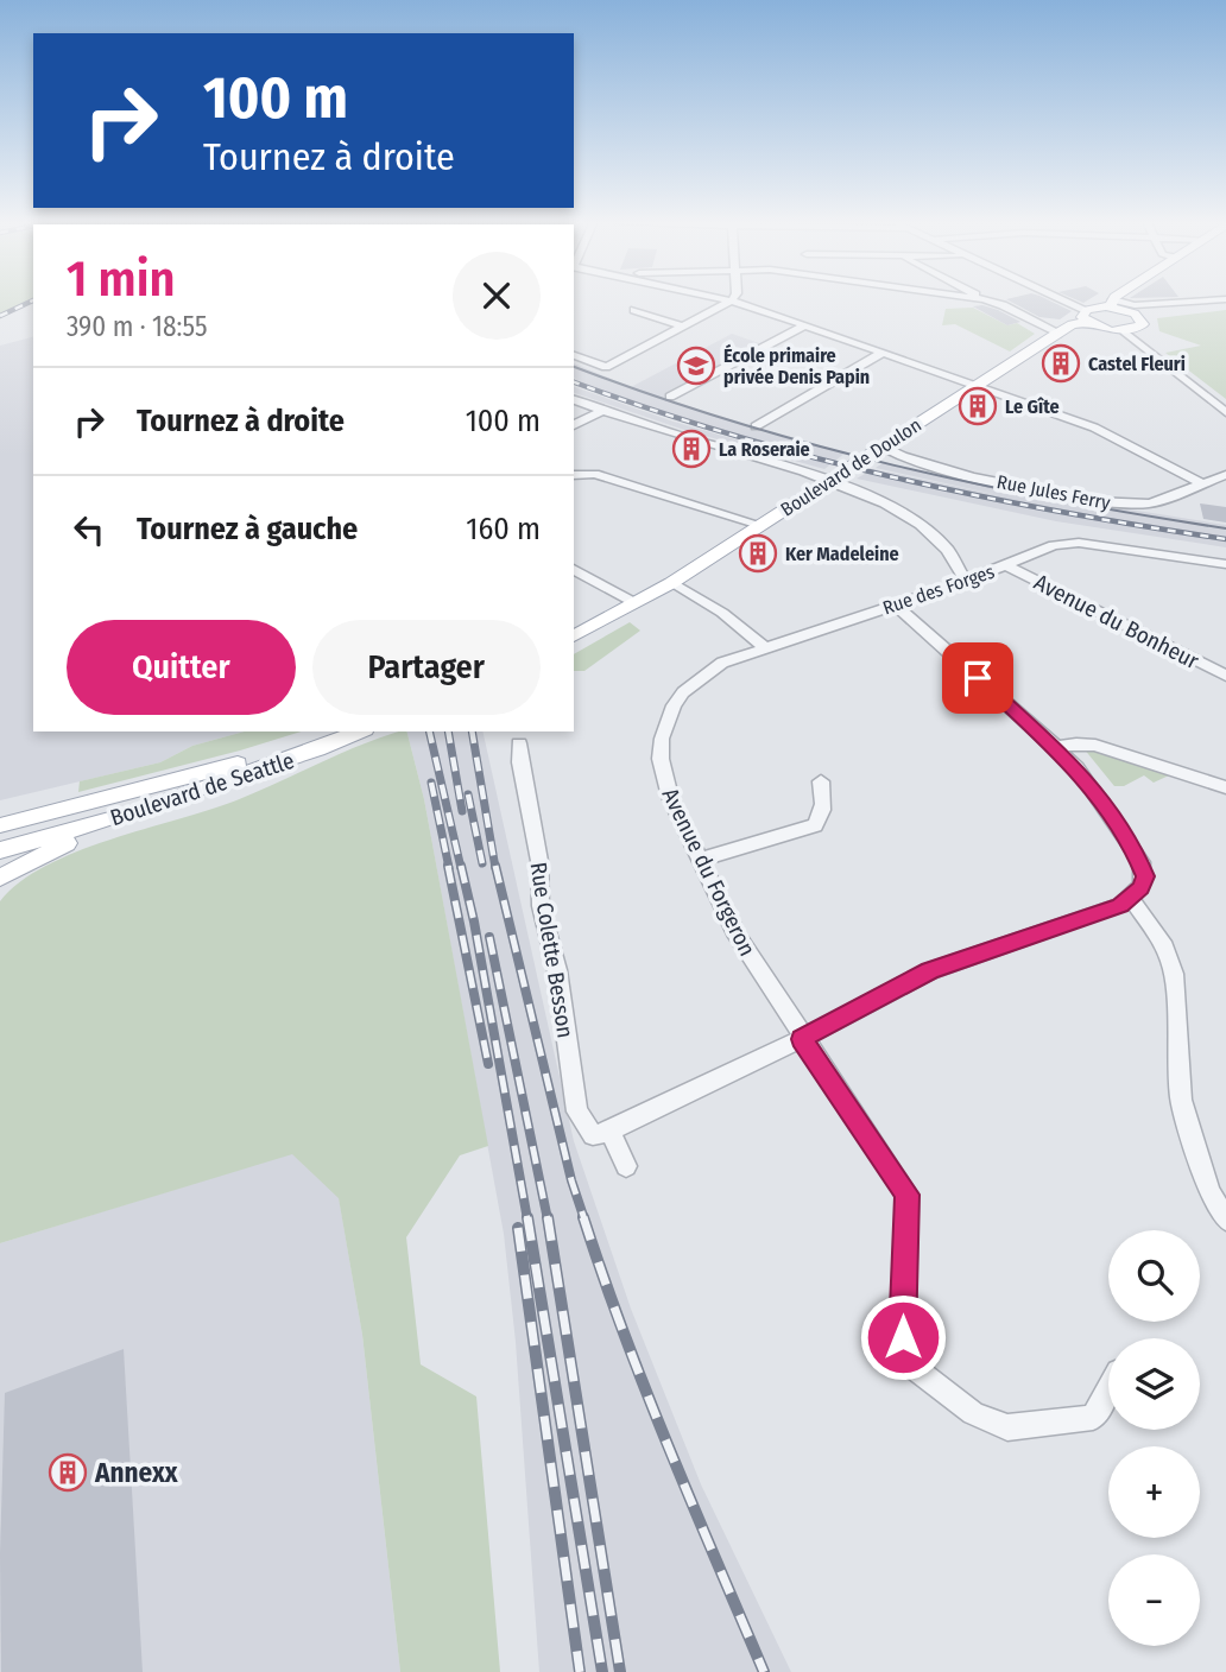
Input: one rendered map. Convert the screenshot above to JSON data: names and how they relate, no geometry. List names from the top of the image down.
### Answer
{
  "streets": {
    "main road": ["Boulevard de Doulon", "Boulevard de Seattle"],
    "street": [
      "Rue Jules Ferry",
      "Rue des Forges",
      "Avenue du Bonheur",
      "Avenue du Forgeron",
      "Rue Colette Besson"
    ]
  },
  "crossings": [
    ["Boulevard de Doulon", "Rue Jules Ferry"],
    ["Rue des Forges", "Avenue du Bonheur"],
    ["Rue des Forges", "Avenue du Forgeron"]
  ],
  "places": {
    "building": [
      "Castel Fleuri",
      "Le Gîte",
      "La Roseraie",
      "Ker Madeleine",
      "Annexx"
    ],
    "school or university": ["École primaire privée Denis Papin"]
  },
  "page": {
    "turn": ["100 m", "Tournez à droite"],
    "heading": ["1 min", "390 m · 18:55"],
    "list": [
      {
        "name": "Tournez à droite",
        "value": "100 m"
      },
      {
        "name": "Tournez à gauche",
        "value": "160 m"
      }
    ],
    "buttons": ["Quitter", "Partager"],
    "map_buttons": ["+", "−"]
  }
}
